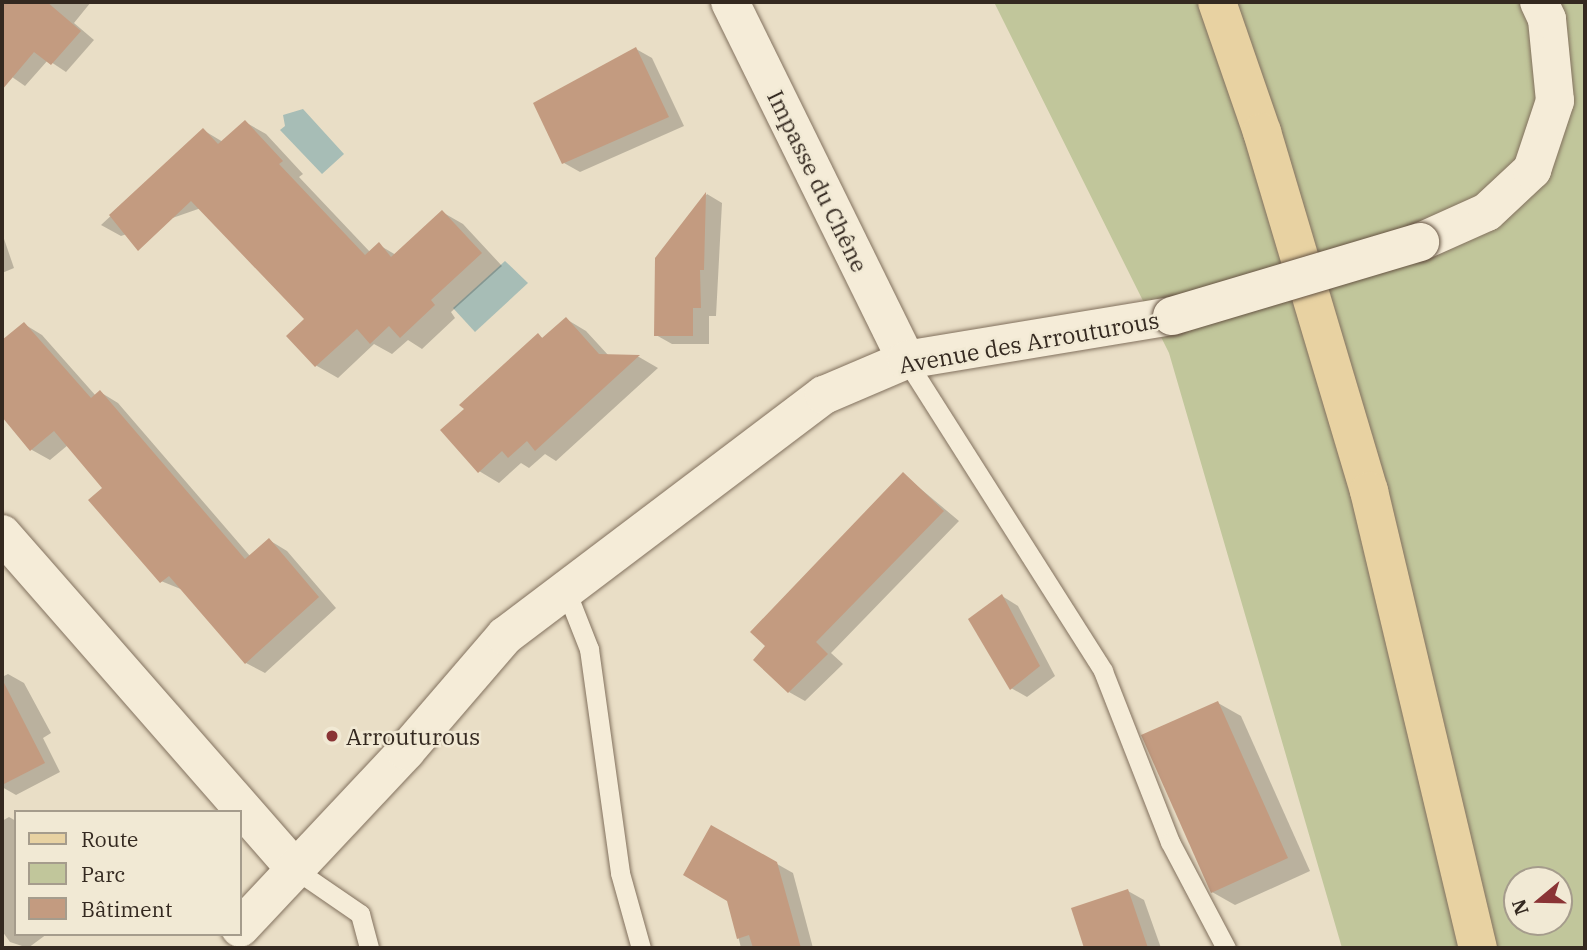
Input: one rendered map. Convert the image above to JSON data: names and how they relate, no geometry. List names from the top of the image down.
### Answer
{
  "streets": {
    "street": ["Impasse du Chêne", "Avenue des Arrouturous"]
  },
  "crossings": [
    ["Impasse du Chêne", "Avenue des Arrouturous"]
  ],
  "places": ["Arrouturous"],
  "legend": ["Route", "Parc", "Bâtiment"],
  "north": "left"
}
